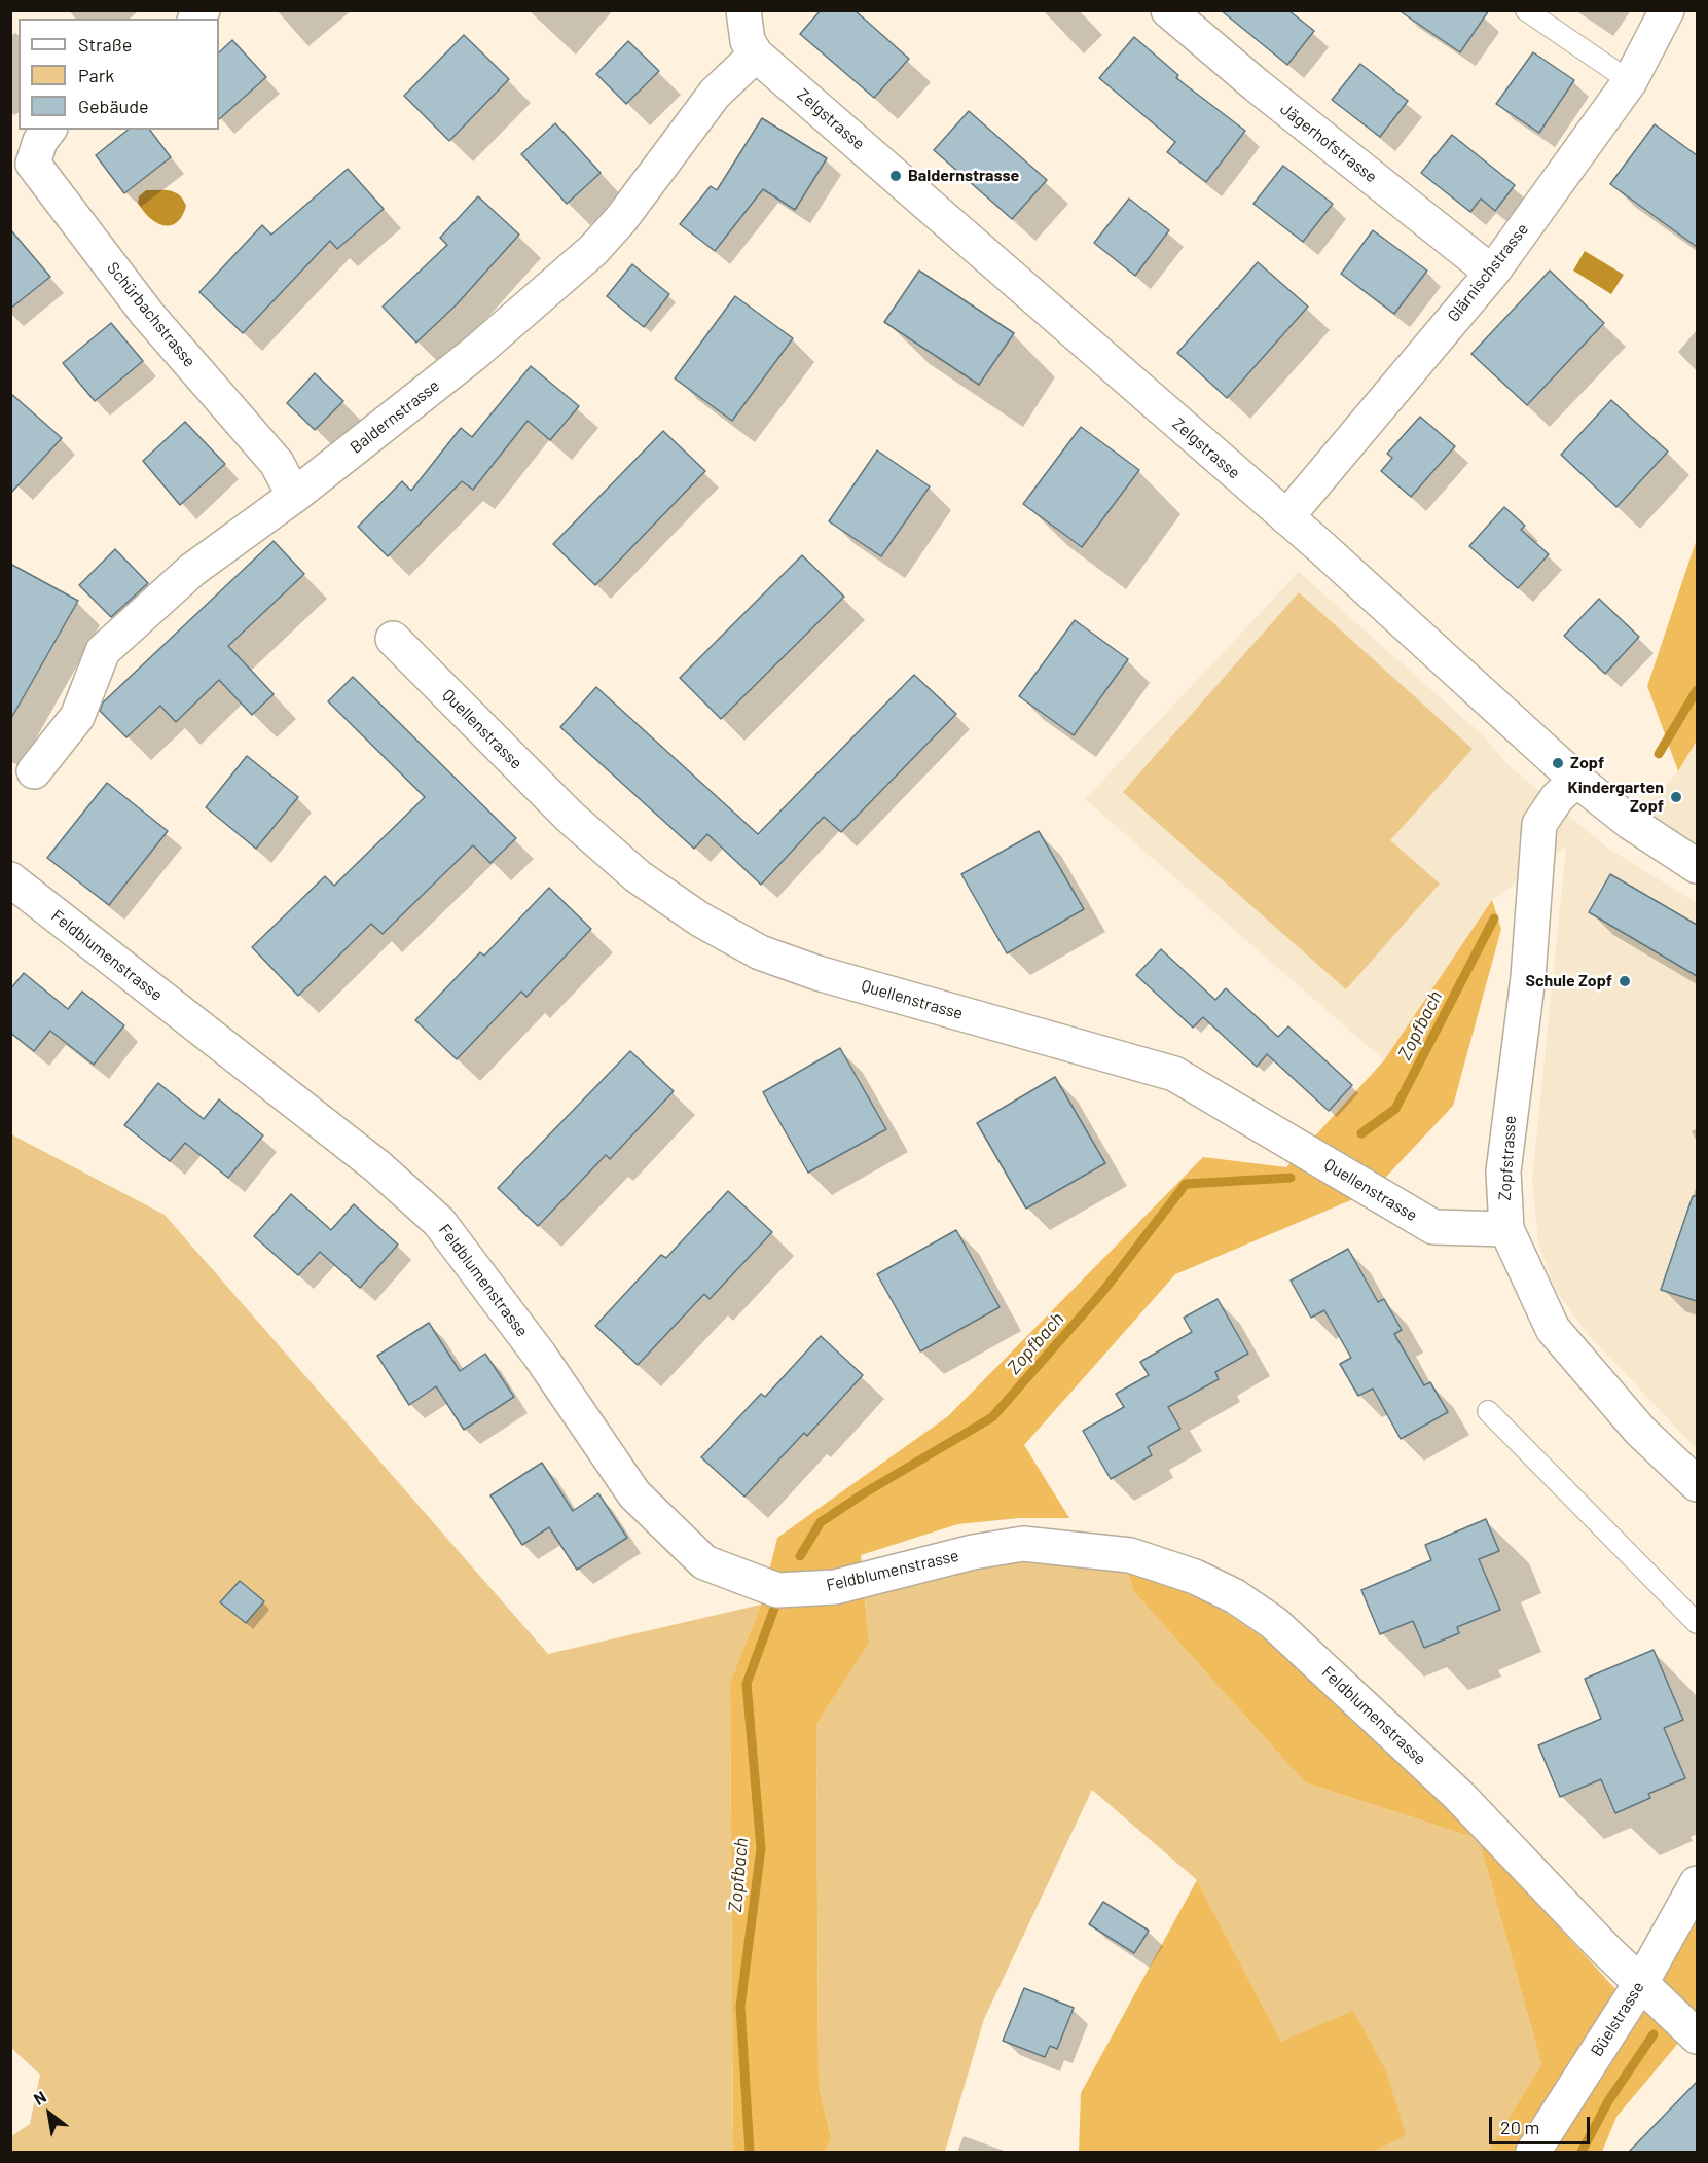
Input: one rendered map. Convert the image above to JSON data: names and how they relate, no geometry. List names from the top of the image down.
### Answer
{
  "streets": {
    "street": [
      "Zelgstrasse",
      "Jägerhofstrasse",
      "Glärnischstrasse",
      "Schürbachstrasse",
      "Baldernstrasse",
      "Quellenstrasse",
      "Feldblumenstrasse",
      "Zopfstrasse",
      "Büelstrasse"
    ]
  },
  "crossings": [
    ["Zelgstrasse", "Glärnischstrasse"],
    ["Zelgstrasse", "Baldernstrasse"],
    ["Zelgstrasse", "Zopfstrasse"],
    ["Jägerhofstrasse", "Glärnischstrasse"],
    ["Schürbachstrasse", "Baldernstrasse"],
    ["Quellenstrasse", "Zopfstrasse"],
    ["Feldblumenstrasse", "Büelstrasse"]
  ],
  "water": ["Zopfbach"],
  "places": [
    "Baldernstrasse",
    "Zopf",
    "Kindergarten Zopf",
    "Schule Zopf"
  ],
  "legend": ["Straße", "Park", "Gebäude"],
  "scale_bar": "20 m",
  "north": "top left"
}
